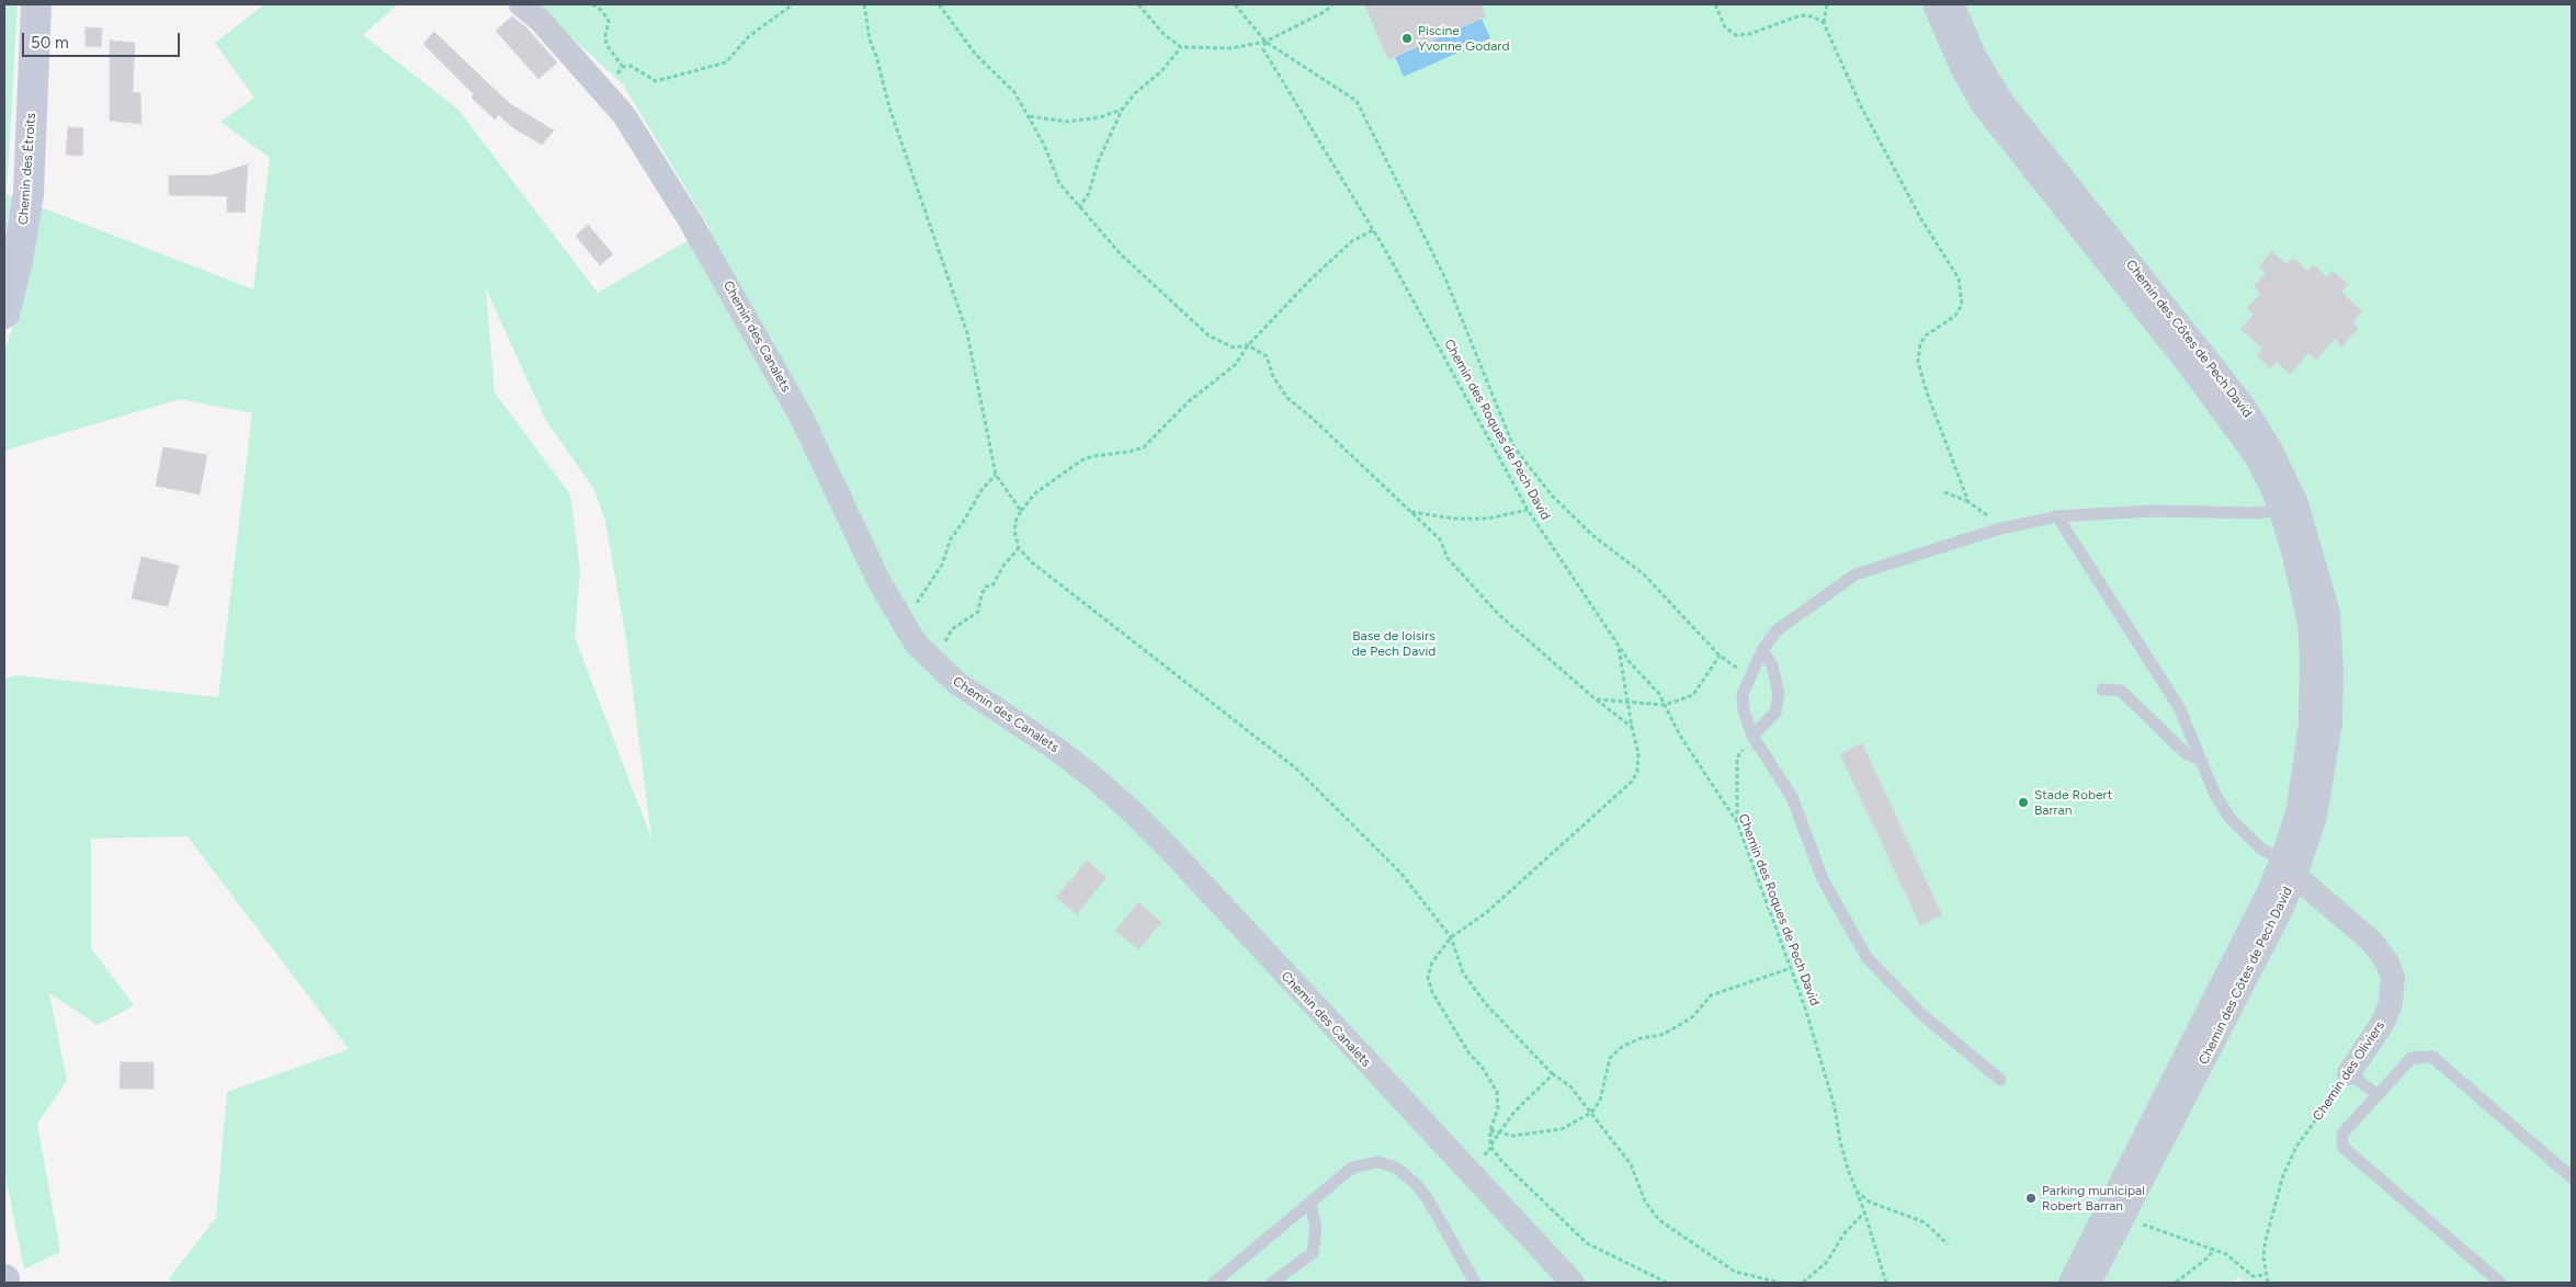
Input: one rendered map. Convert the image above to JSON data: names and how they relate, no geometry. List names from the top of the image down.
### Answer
{
  "streets": {
    "main road": ["Chemin des Étroits"],
    "street": ["Chemin des Canalets", "Chemin des Côtes de Pech David", "Chemin des Oliviers"],
    "path": ["Chemin des Roques de Pech David"]
  },
  "crossings": [
    ["Chemin des Côtes de Pech David", "Chemin des Oliviers"]
  ],
  "parks": ["Base de loisirs de Pech David"],
  "places": ["Piscine Yvonne Godard", "Stade Robert Barran", "Parking municipal Robert Barran"],
  "scale_bar": "50 m"
}
